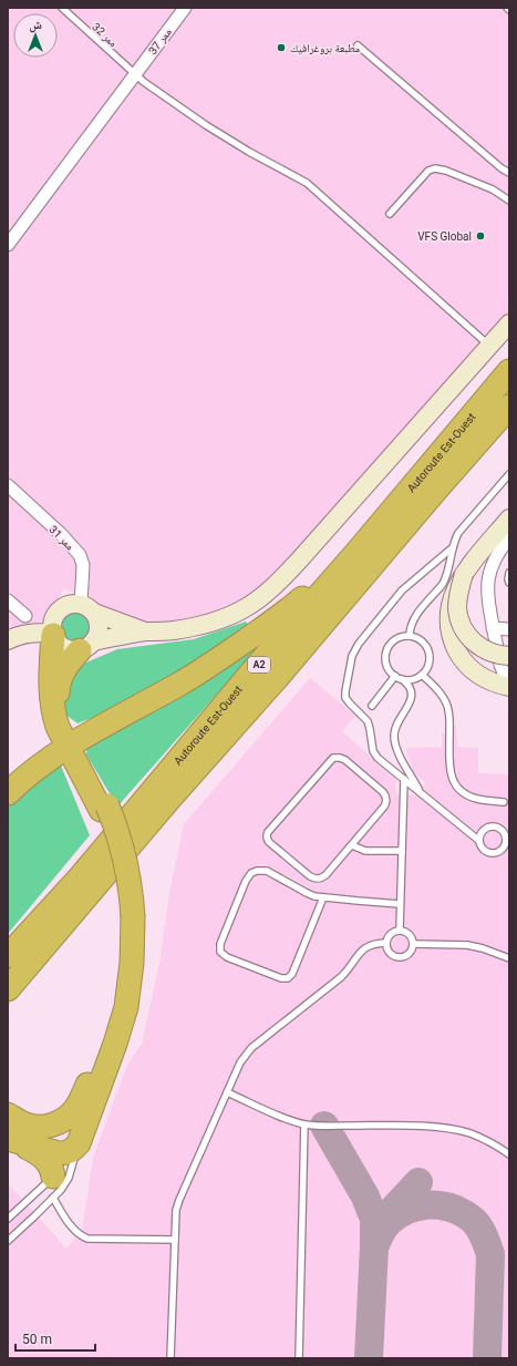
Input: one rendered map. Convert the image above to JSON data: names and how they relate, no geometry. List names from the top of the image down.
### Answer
{
  "streets": {
    "highway": ["Autoroute Est-Ouest", "A2"],
    "street": ["ممر 37", "ممر 31"],
    "lane": ["ممر 32"]
  },
  "crossings": [
    ["ممر 32", "ممر 37"]
  ],
  "places": ["مطبعة بروغرافيك", "VFS Global"],
  "scale_bar": "50 m",
  "north": "top"
}
